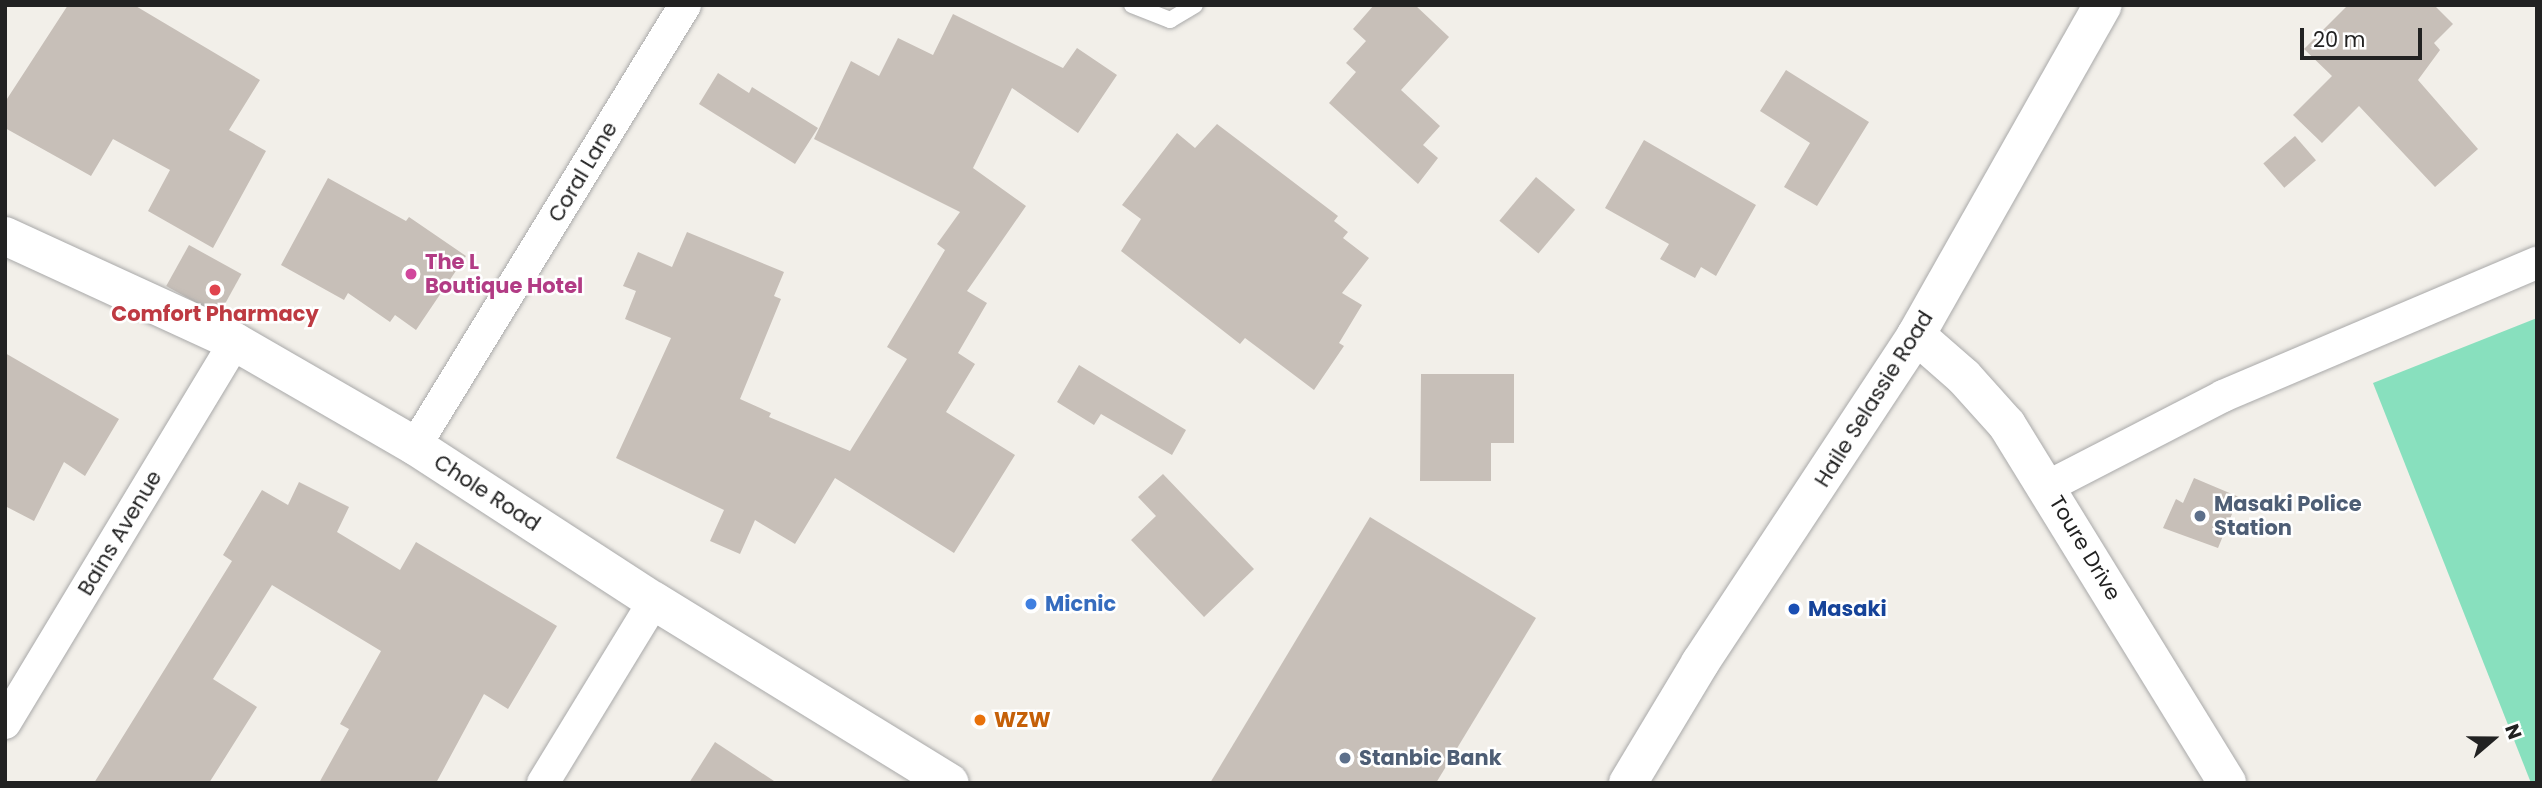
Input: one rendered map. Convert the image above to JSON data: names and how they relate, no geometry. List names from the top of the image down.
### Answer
{
  "streets": {
    "street": [
      "Coral Lane",
      "Haile Selassie Road",
      "Chole Road",
      "Bains Avenue",
      "Toure Drive"
    ]
  },
  "crossings": [
    ["Coral Lane", "Chole Road"],
    ["Haile Selassie Road", "Toure Drive"],
    ["Chole Road", "Bains Avenue"]
  ],
  "places": [
    "The L Boutique Hotel",
    "Comfort Pharmacy",
    "Masaki Police Station",
    "Micnic",
    "Masaki",
    "WZW",
    "Stanbic Bank"
  ],
  "scale_bar": "20 m",
  "north": "right"
}
